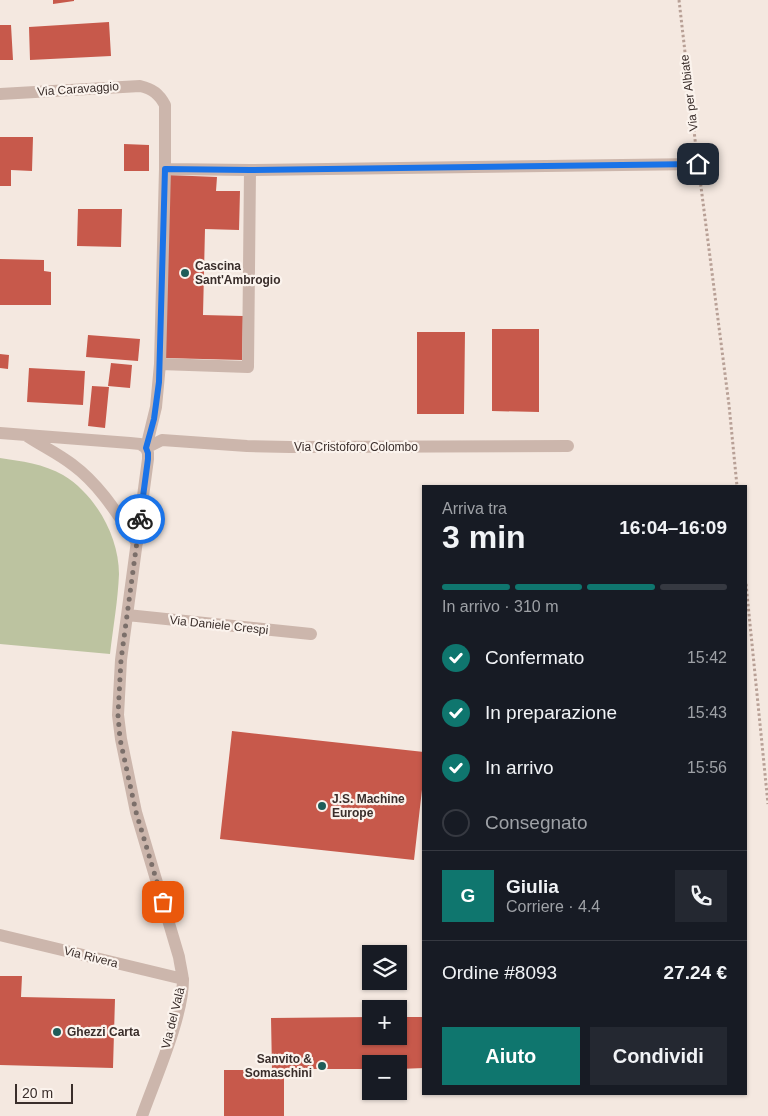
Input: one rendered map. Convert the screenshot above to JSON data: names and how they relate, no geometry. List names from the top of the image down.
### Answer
{
  "streets": {
    "street": [
      "Via Caravaggio",
      "Via Cristoforo Colombo",
      "Via Daniele Crespi",
      "Via Rivera",
      "Via del Valà"
    ],
    "path": ["Via per Albiate"]
  },
  "crossings": [
    ["Via Caravaggio", "Via del Valà"],
    ["Via Cristoforo Colombo", "Via del Valà"],
    ["Via Daniele Crespi", "Via del Valà"],
    ["Via Rivera", "Via del Valà"]
  ],
  "places": [
    "Cascina Sant'Ambrogio",
    "J.S. Machine Europe",
    "Ghezzi Carta",
    "Sanvito & Somaschini"
  ],
  "scale_bar": "20 m",
  "page": {
    "heading": ["3 min", "Arriva tra", "16:04–16:09"],
    "panel": [
      "Giulia",
      "Corriere · 4.4",
      "Ordine #8093",
      "27.24 €"
    ],
    "bar": "In arrivo · 310 m",
    "list": [
      ["Confermato", "15:42"],
      ["In preparazione", "15:43"],
      ["In arrivo", "15:56"],
      "Consegnato"
    ],
    "round": "G",
    "map_buttons": ["+", "−"],
    "buttons": ["Aiuto", "Condividi"],
    "scale": "20 m"
  }
}
